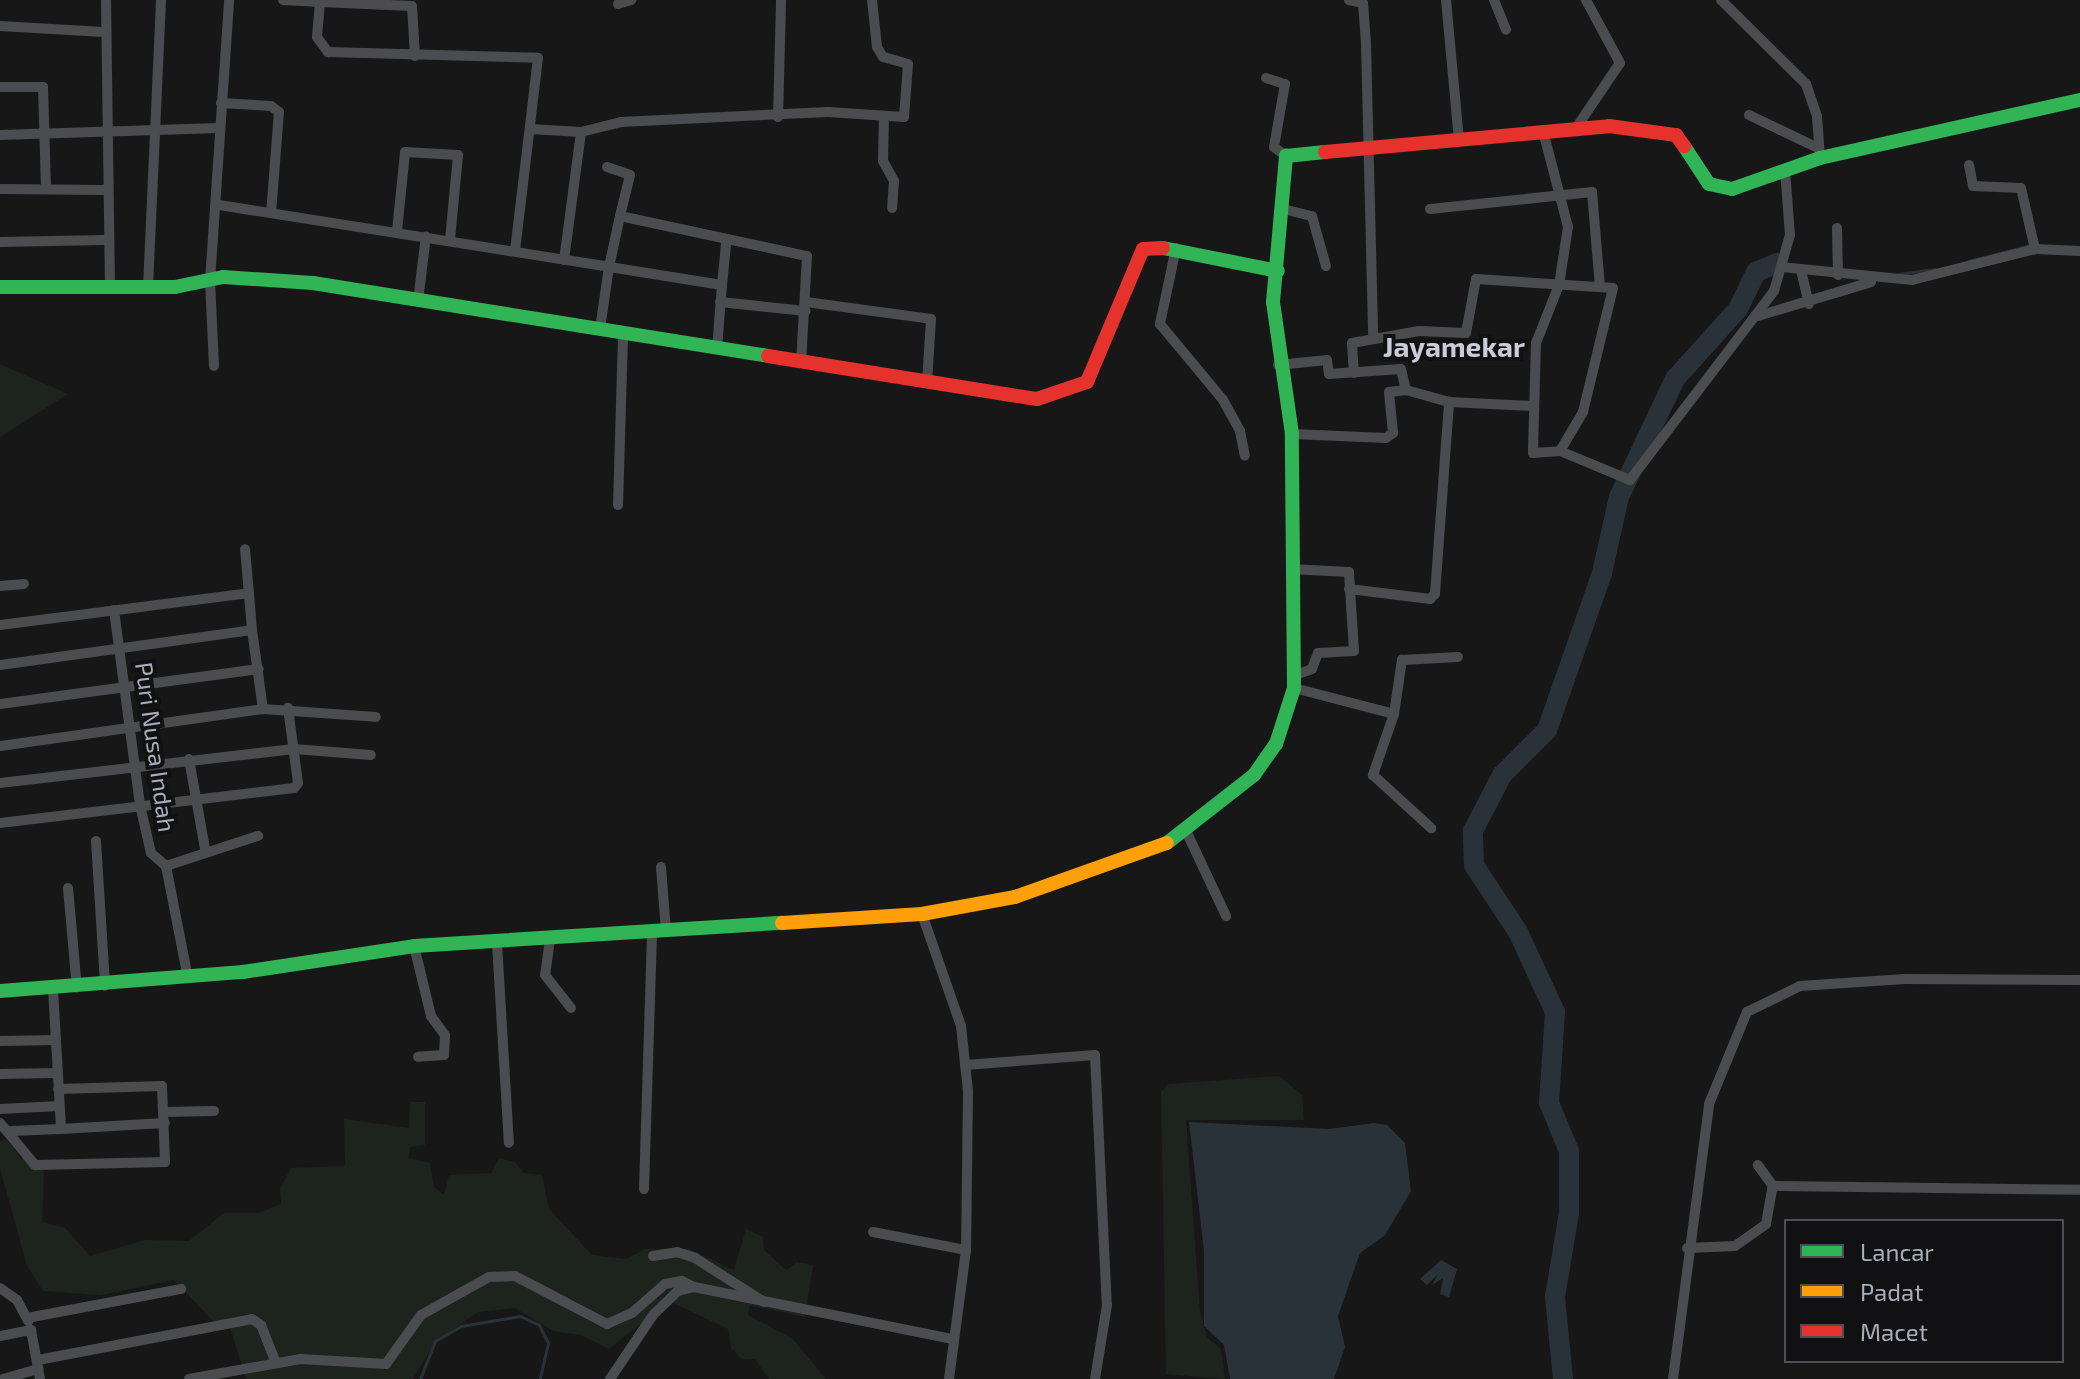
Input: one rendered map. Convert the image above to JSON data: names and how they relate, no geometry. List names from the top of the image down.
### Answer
{
  "streets": {
    "street": ["Puri Nusa Indah"]
  },
  "districts": ["Jayamekar"],
  "legend": ["Lancar", "Padat", "Macet"]
}
